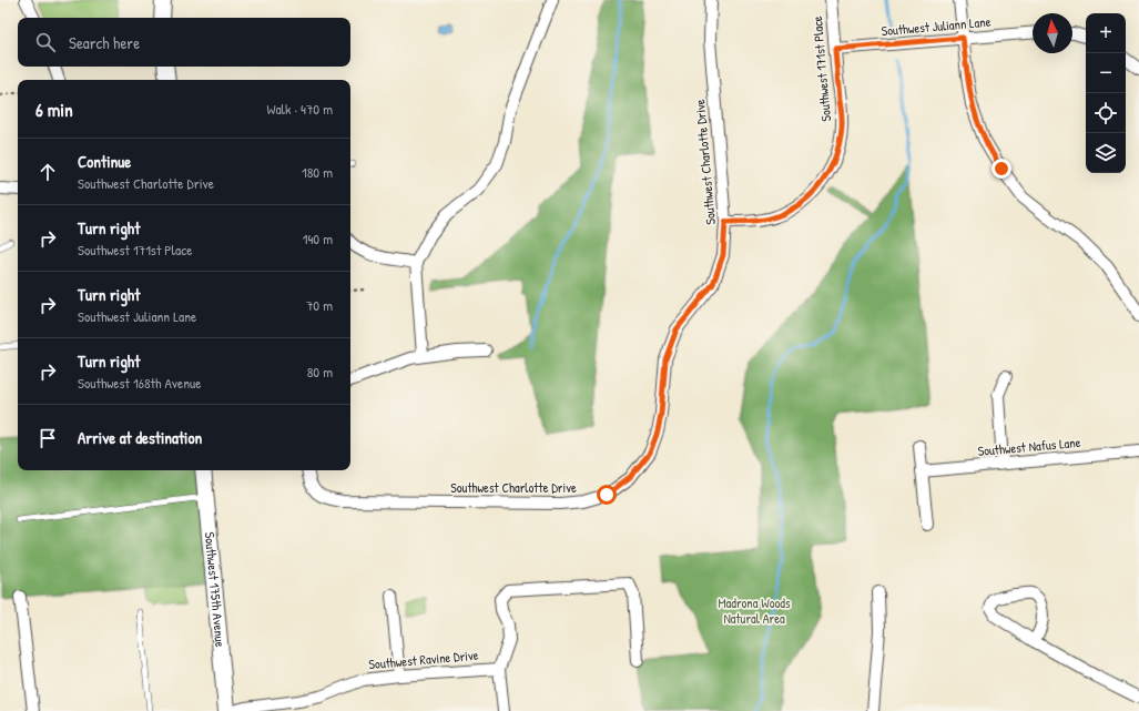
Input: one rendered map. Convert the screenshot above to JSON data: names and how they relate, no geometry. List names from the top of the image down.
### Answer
{
  "streets": {
    "main road": ["Southwest 175th Avenue"],
    "street": [
      "Southwest Juliann Lane",
      "Southwest 171st Place",
      "Southwest Charlotte Drive",
      "Southwest Nafus Lane",
      "Southwest Ravine Drive"
    ]
  },
  "crossings": [
    ["Southwest Juliann Lane", "Southwest 171st Place"],
    ["Southwest 171st Place", "Southwest Charlotte Drive"]
  ],
  "parks": ["Madrona Woods Natural Area"],
  "north": "top",
  "page": {
    "map_buttons": ["+", "−"],
    "search": "Search here",
    "heading": ["6 min", "Walk · 470 m"],
    "list": [
      ["Continue", "Southwest Charlotte Drive", "180 m"],
      ["Turn right", "Southwest 171st Place", "140 m"],
      ["Turn right", "Southwest Juliann Lane", "70 m"],
      ["Turn right", "Southwest 168th Avenue", "80 m"],
      "Arrive at destination"
    ]
  }
}
